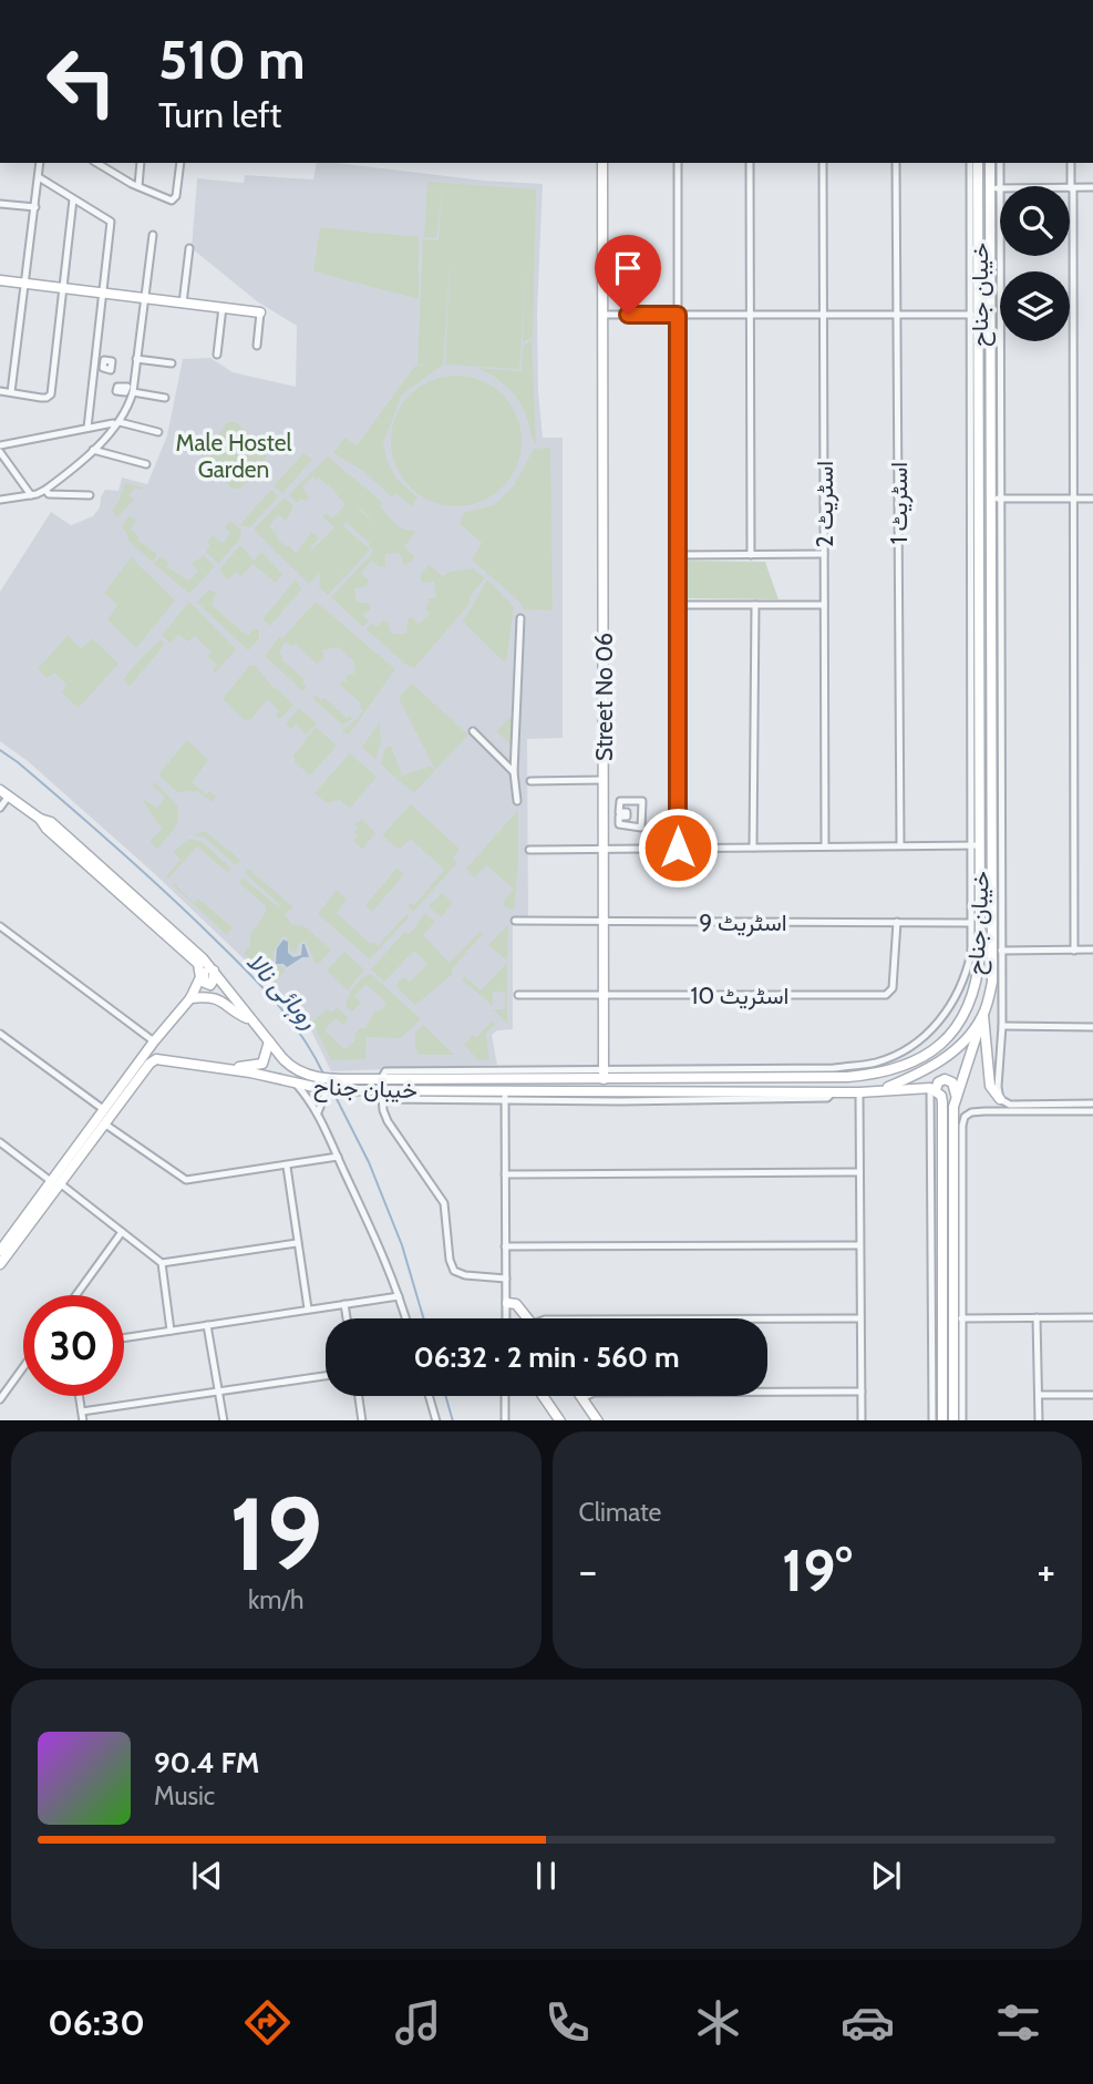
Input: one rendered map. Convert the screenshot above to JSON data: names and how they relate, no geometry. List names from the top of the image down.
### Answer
{
  "streets": {
    "main road": ["خیبان جناح", "Street No 06"],
    "street": [
      "اسٹریٹ 1",
      "اسٹریٹ 2",
      "اسٹریٹ 9",
      "اسٹریٹ 10"
    ]
  },
  "crossings": [
    ["خیبان جناح", "Street No 06"],
    ["Street No 06", "اسٹریٹ 9"],
    ["Street No 06", "اسٹریٹ 10"],
    ["اسٹریٹ 9", "اسٹریٹ 10"]
  ],
  "water": ["روہائی نالا"],
  "parks": ["Male Hostel Garden"],
  "page": {
    "turn": ["510 m", "Turn left"],
    "limit": "30",
    "trip": "06:32 · 2 min · 560 m",
    "tile": [
      ["19", "km/h"],
      "Climate"
    ],
    "heat": ["−", "19°", "+"],
    "song": ["90.4 FM", "Music"],
    "tabs": "06:30"
  }
}
